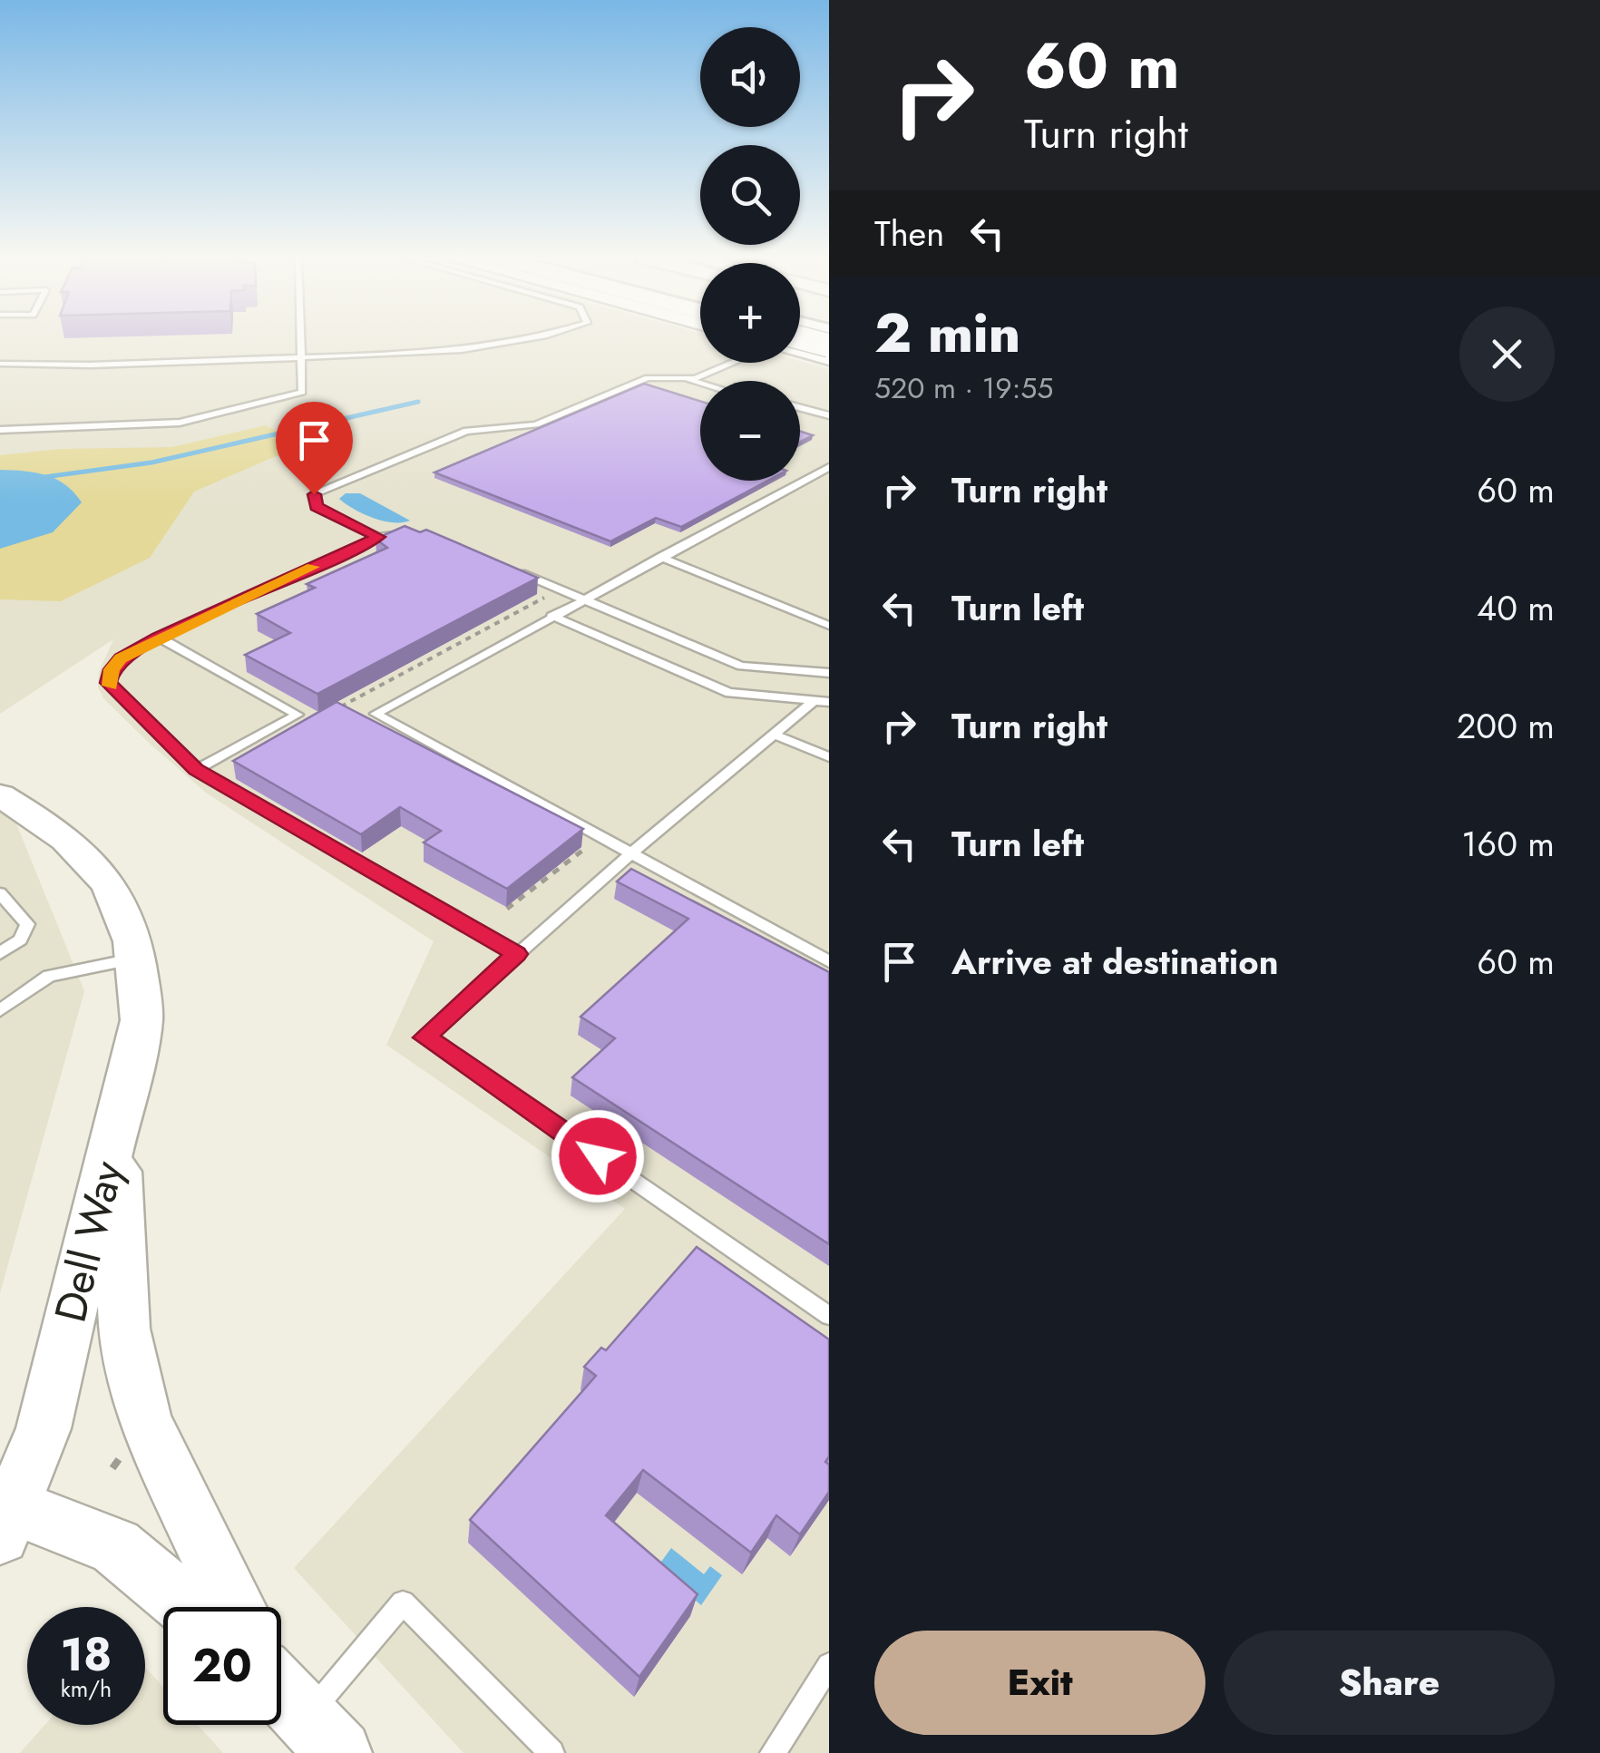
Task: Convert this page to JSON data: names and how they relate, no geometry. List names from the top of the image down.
{
  "streets": {
    "street": ["Dell Way"]
  },
  "page": {
    "turn": ["60 m", "Turn right"],
    "map_buttons": ["+", "−"],
    "then": "Then",
    "heading": ["2 min", "520 m · 19:55"],
    "list": [
      {
        "name": "Turn right",
        "value": "60 m"
      },
      {
        "name": "Turn left",
        "value": "40 m"
      },
      {
        "name": "Turn right",
        "value": "200 m"
      },
      {
        "name": "Turn left",
        "value": "160 m"
      },
      {
        "name": "Arrive at destination",
        "value": "60 m"
      }
    ],
    "speed": "18 km/h",
    "limit": "20",
    "buttons": ["Exit", "Share"]
  }
}
